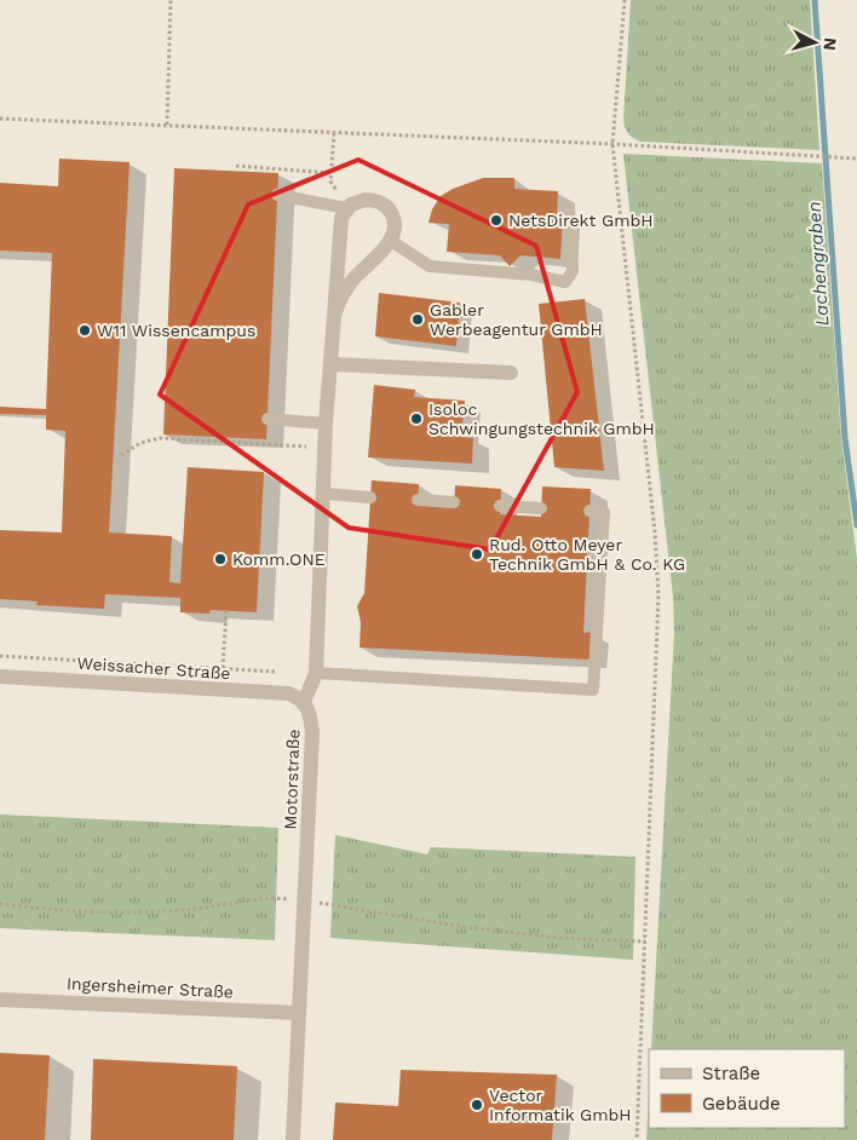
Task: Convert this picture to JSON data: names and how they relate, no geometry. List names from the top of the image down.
{
  "streets": {
    "street": ["Weissacher Straße", "Motorstraße", "Ingersheimer Straße"]
  },
  "crossings": [
    ["Weissacher Straße", "Motorstraße"],
    ["Motorstraße", "Ingersheimer Straße"]
  ],
  "water": ["Lachengraben"],
  "places": [
    "NetsDirekt GmbH",
    "Gabler Werbeagentur GmbH",
    "W11 Wissencampus",
    "Isoloc Schwingungstechnik GmbH",
    "Rud. Otto Meyer Technik GmbH & Co. KG",
    "Komm.ONE",
    "Vector Informatik GmbH"
  ],
  "legend": ["Straße", "Gebäude"],
  "north": "right"
}
